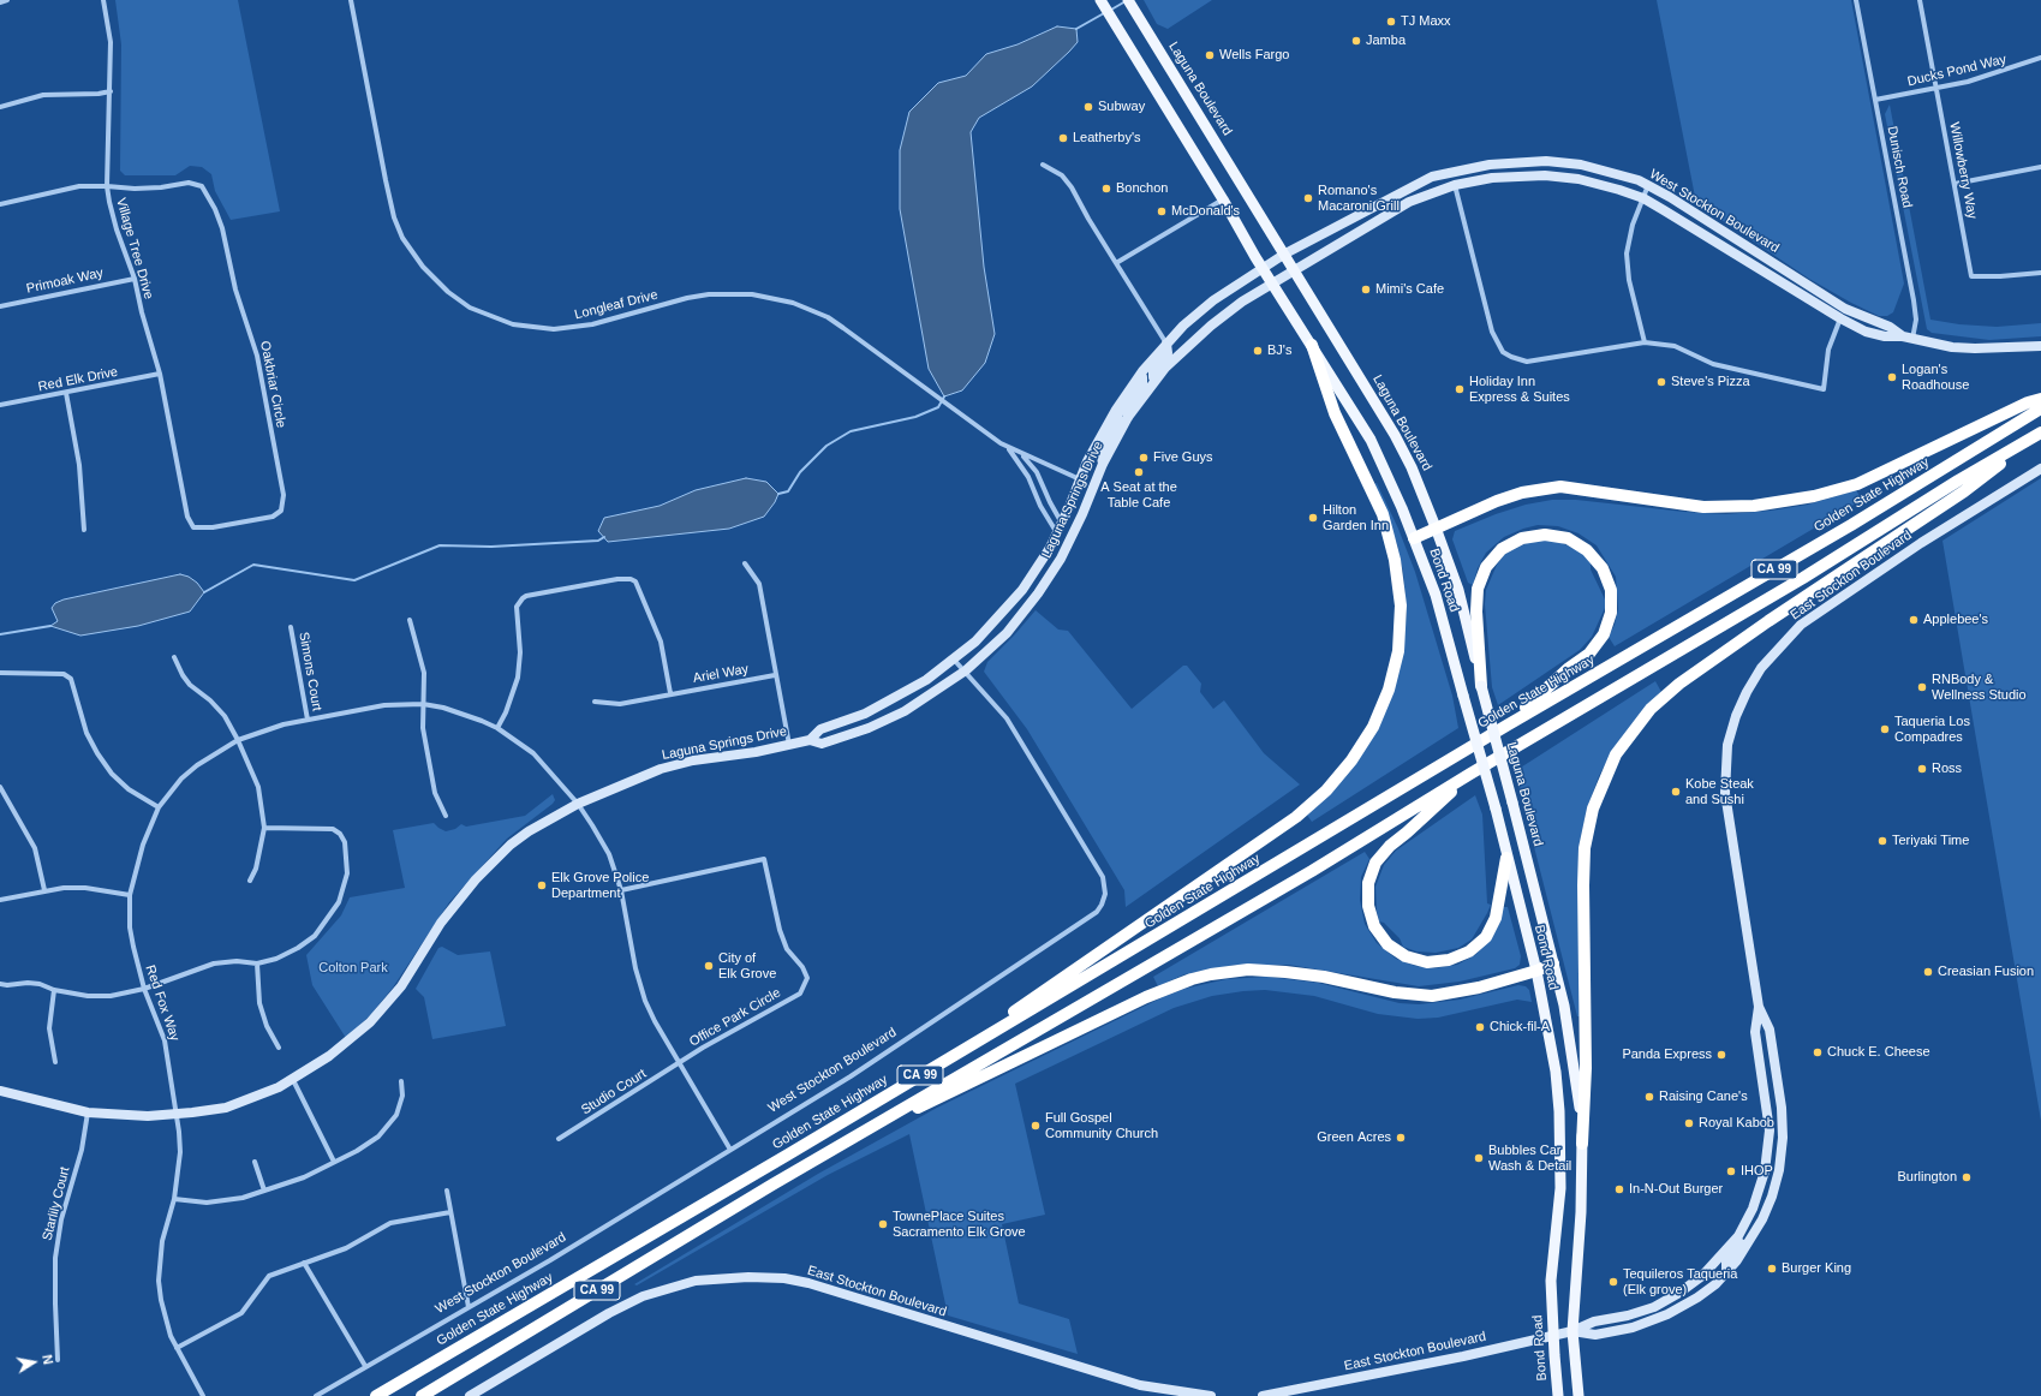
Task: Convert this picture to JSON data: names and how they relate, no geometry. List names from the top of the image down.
{
  "streets": {
    "highway": ["Golden State Highway", "CA 99"],
    "main road": ["Laguna Boulevard", "Bond Road"],
    "street": [
      "Ducks Pond Way",
      "Dunisch Road",
      "Willowberry Way",
      "West Stockton Boulevard",
      "Village Tree Drive",
      "Primoak Way",
      "Longleaf Drive",
      "Red Elk Drive",
      "Oakbriar Circle",
      "Laguna Springs Drive",
      "East Stockton Boulevard",
      "Simons Court",
      "Ariel Way",
      "Red Fox Way",
      "Office Park Circle",
      "Studio Court",
      "Starlily Court"
    ]
  },
  "crossings": [
    ["Ducks Pond Way", "Dunisch Road"],
    ["Ducks Pond Way", "Willowberry Way"],
    ["Laguna Boulevard", "West Stockton Boulevard"],
    ["Laguna Boulevard", "Laguna Springs Drive"],
    ["Laguna Boulevard", "Bond Road"],
    ["Dunisch Road", "West Stockton Boulevard"],
    ["West Stockton Boulevard", "Laguna Springs Drive"],
    ["West Stockton Boulevard", "Red Fox Way"],
    ["Village Tree Drive", "Primoak Way"],
    ["Village Tree Drive", "Red Elk Drive"],
    ["Village Tree Drive", "Oakbriar Circle"],
    ["Longleaf Drive", "Laguna Springs Drive"],
    ["Laguna Springs Drive", "Red Fox Way"],
    ["Laguna Springs Drive", "Starlily Court"],
    ["East Stockton Boulevard", "Bond Road"],
    ["Simons Court", "Red Fox Way"],
    ["Red Fox Way", "Office Park Circle"],
    ["Red Fox Way", "Studio Court"],
    ["Office Park Circle", "Studio Court"]
  ],
  "parks": ["Colton Park"],
  "places": [
    "TJ Maxx",
    "Jamba",
    "Wells Fargo",
    "Subway",
    "Leatherby's",
    "Bonchon",
    "Romano's Macaroni Grill",
    "McDonald's",
    "Mimi's Cafe",
    "BJ's",
    "Logan's Roadhouse",
    "Steve's Pizza",
    "Holiday Inn Express & Suites",
    "Five Guys",
    "A Seat at the Table Cafe",
    "Hilton Garden Inn",
    "Applebee's",
    "RNBody & Wellness Studio",
    "Taqueria Los Compadres",
    "Ross",
    "Kobe Steak and Sushi",
    "Teriyaki Time",
    "Elk Grove Police Department",
    "City of Elk Grove",
    "Creasian Fusion",
    "Chick-fil-A",
    "Chuck E. Cheese",
    "Panda Express",
    "Raising Cane's",
    "Royal Kabob",
    "Full Gospel Community Church",
    "Green Acres",
    "Bubbles Car Wash & Detail",
    "IHOP",
    "Burlington",
    "In-N-Out Burger",
    "TownePlace Suites Sacramento Elk Grove",
    "Burger King",
    "Tequileros Taqueria (Elk grove)"
  ],
  "north": "right"
}
